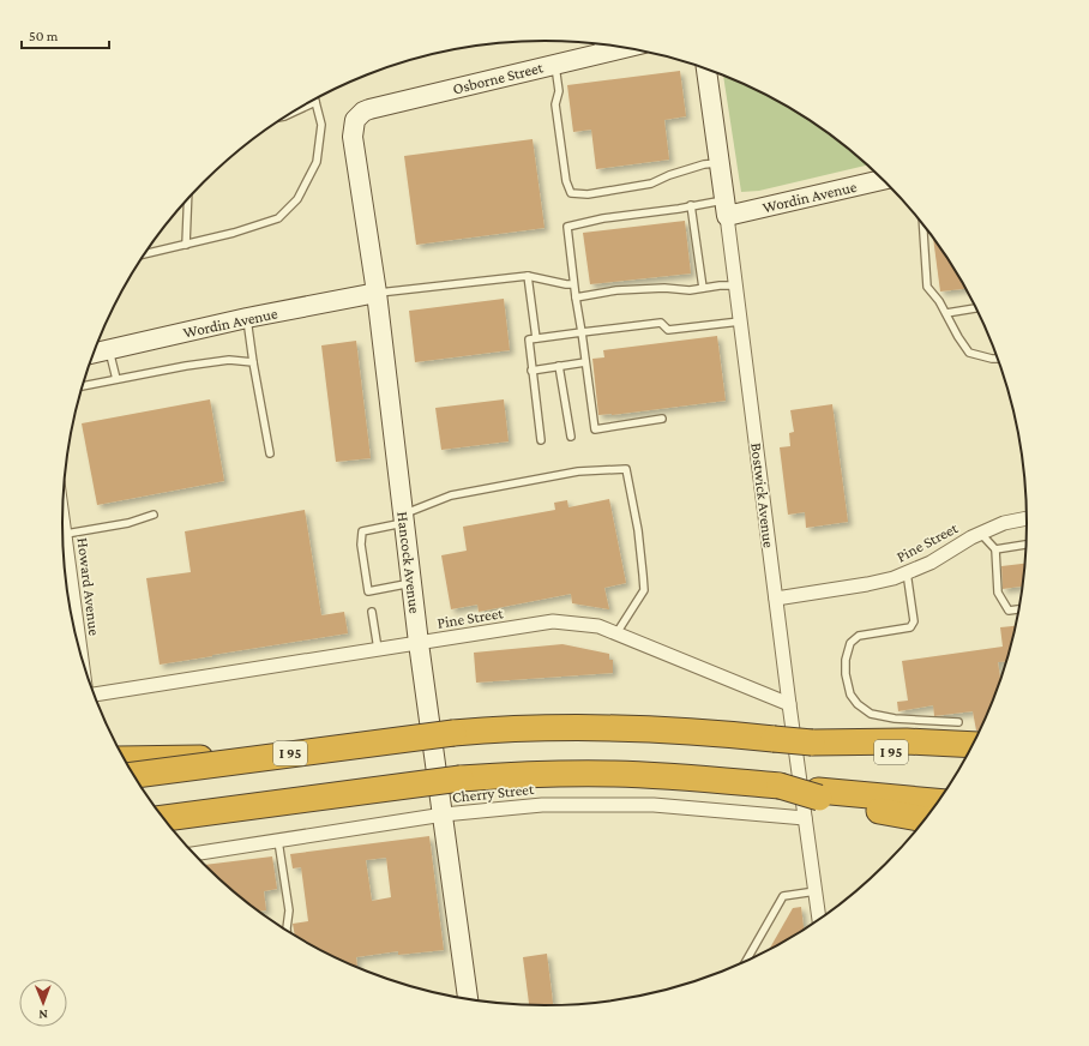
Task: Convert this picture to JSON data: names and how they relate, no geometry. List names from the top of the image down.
{
  "streets": {
    "highway": ["I 95"],
    "street": [
      "Osborne Street",
      "Wordin Avenue",
      "Bostwick Avenue",
      "Pine Street",
      "Hancock Avenue",
      "Howard Avenue",
      "Cherry Street"
    ]
  },
  "crossings": [
    ["Osborne Street", "Hancock Avenue"],
    ["Wordin Avenue", "Bostwick Avenue"],
    ["Wordin Avenue", "Hancock Avenue"],
    ["Bostwick Avenue", "Pine Street"],
    ["Bostwick Avenue", "Cherry Street"],
    ["Pine Street", "Hancock Avenue"],
    ["Hancock Avenue", "Cherry Street"]
  ],
  "scale_bar": "50 m",
  "north": "bottom"
}
